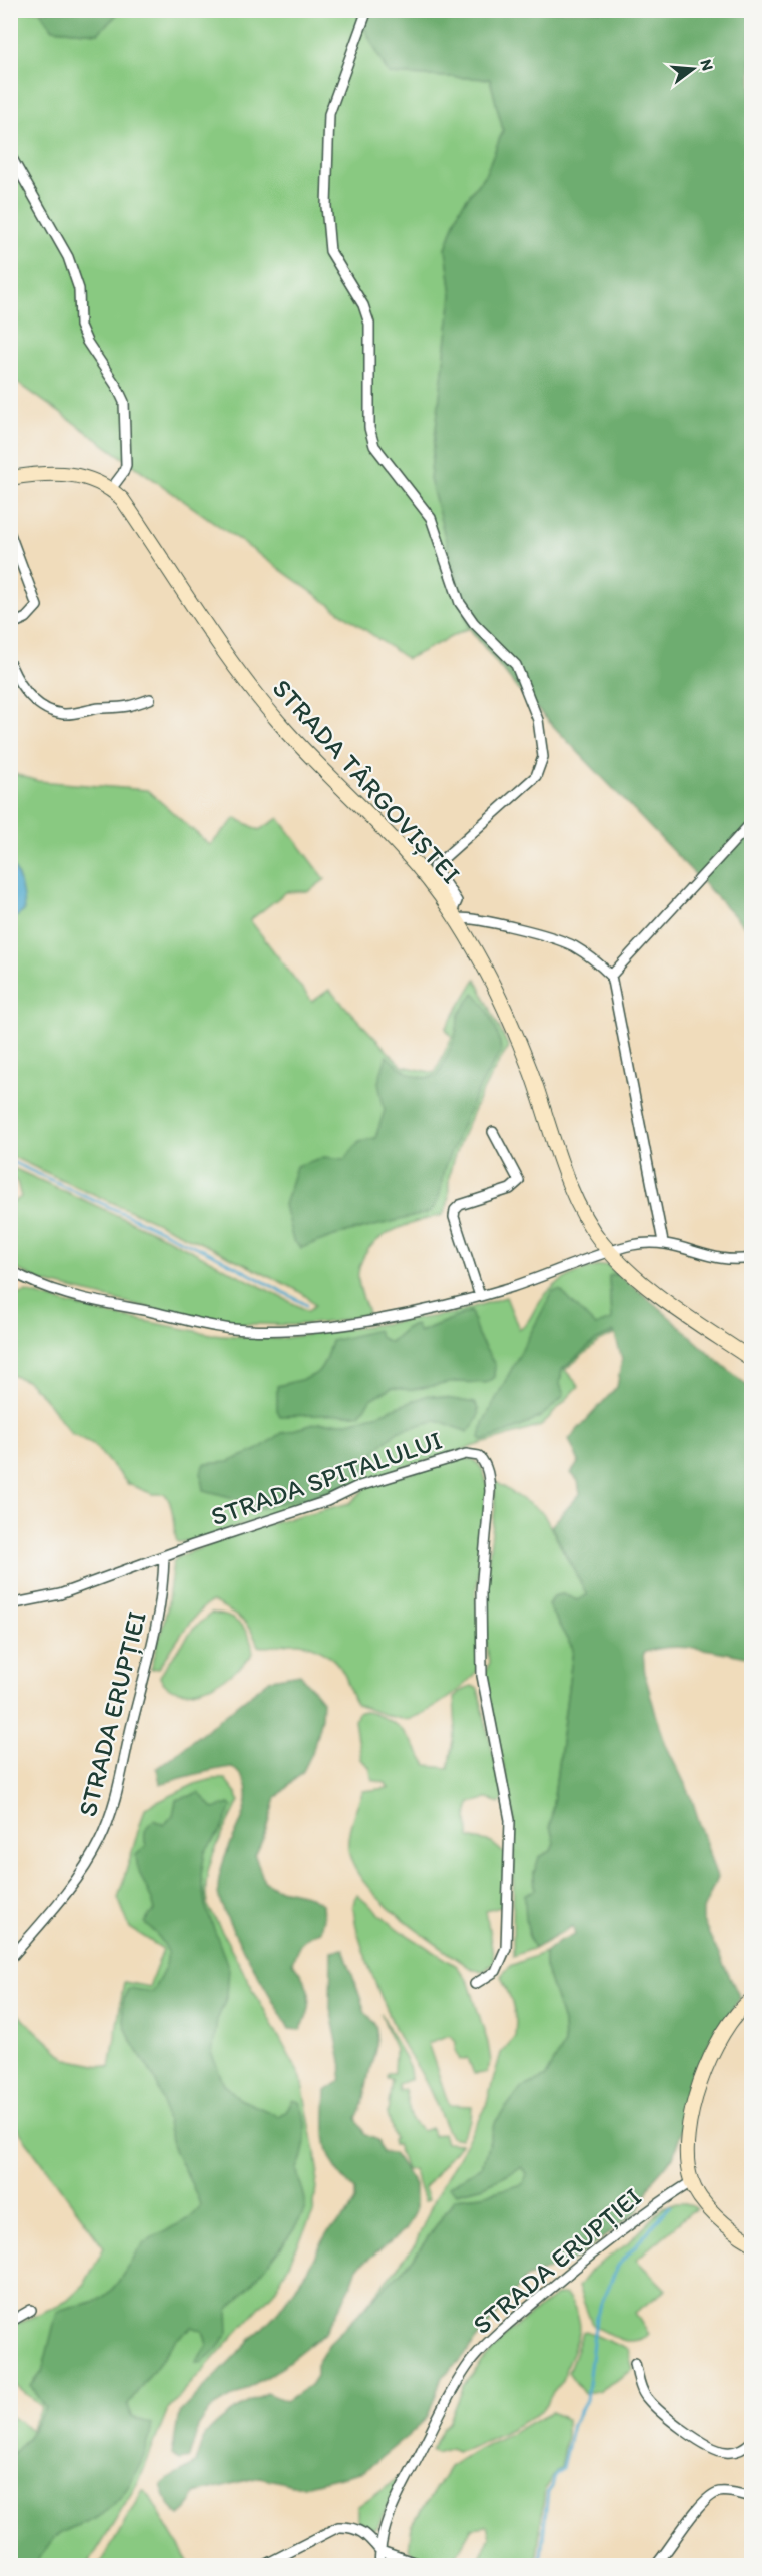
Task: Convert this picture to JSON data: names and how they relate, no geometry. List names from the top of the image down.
{
  "streets": {
    "main road": ["STRADA TÂRGOVIȘTEI"],
    "street": ["STRADA SPITALULUI", "STRADA ERUPȚIEI"]
  },
  "crossings": [
    ["STRADA SPITALULUI", "STRADA ERUPȚIEI"]
  ],
  "north": "right"
}
